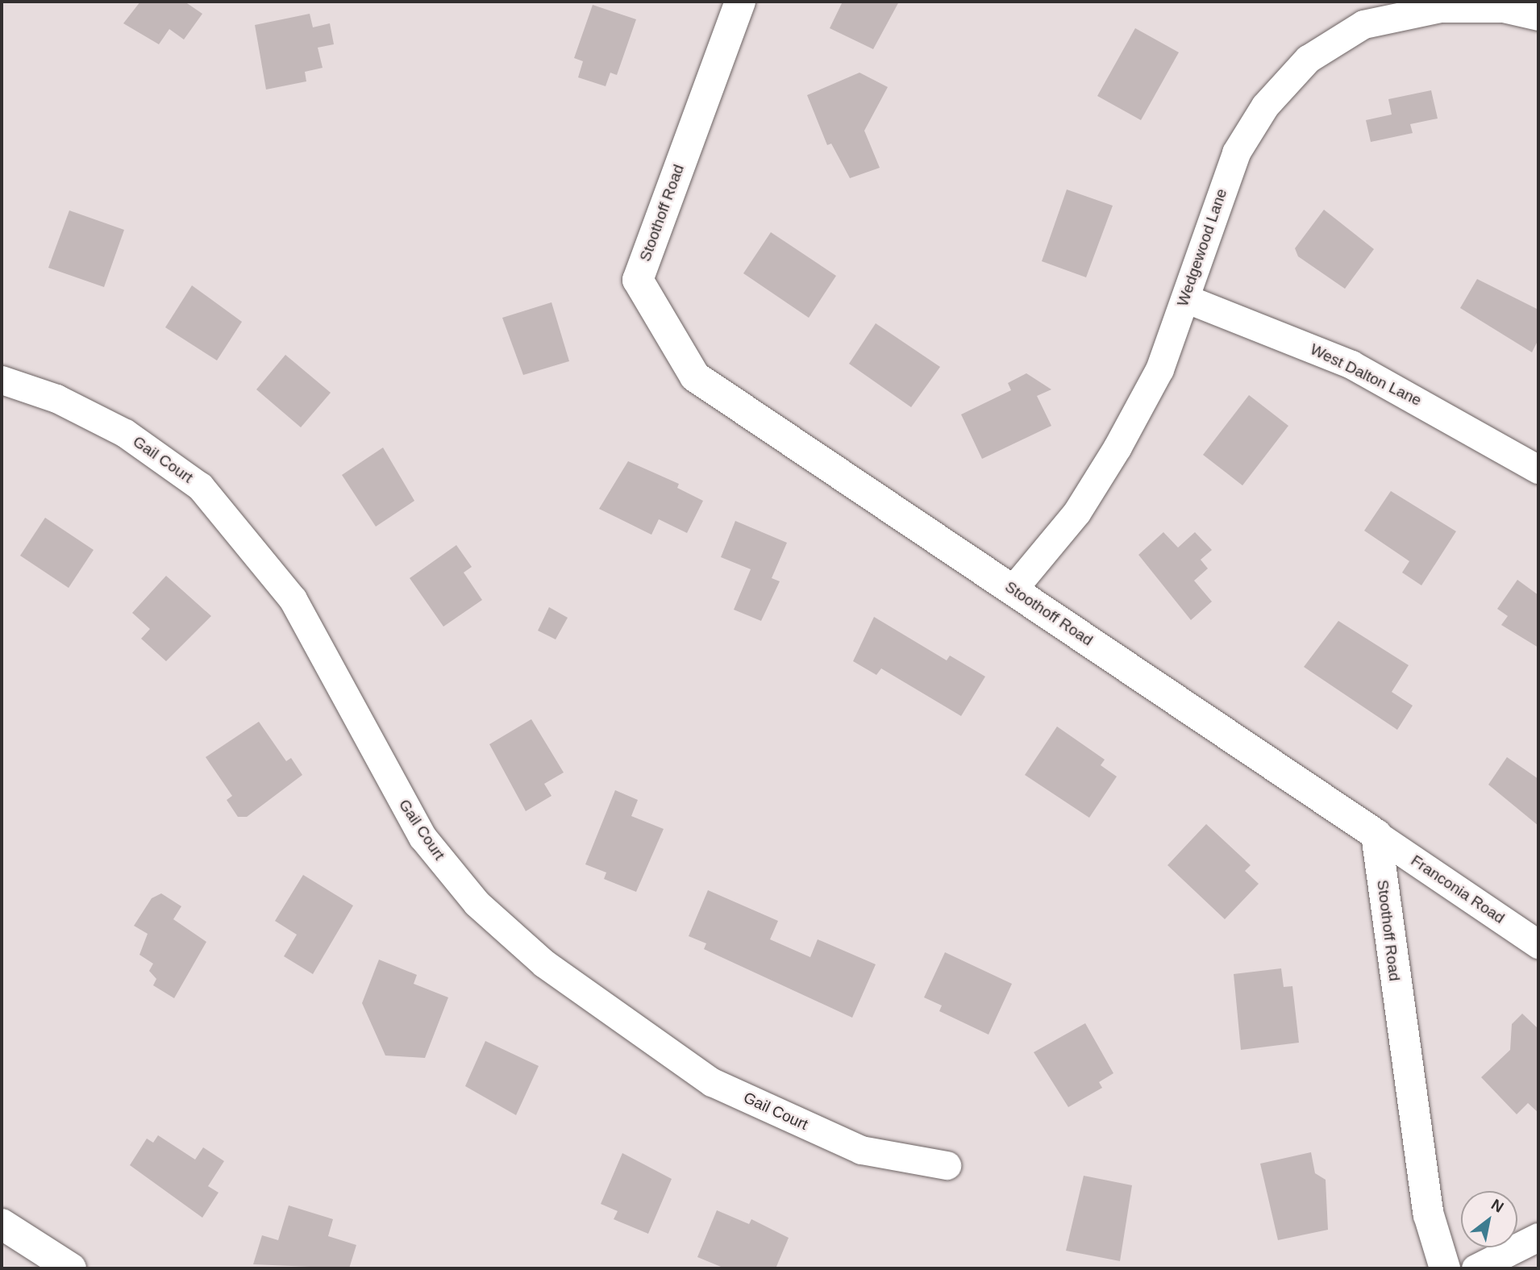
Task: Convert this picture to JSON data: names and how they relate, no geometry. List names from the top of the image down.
{
  "streets": {
    "street": [
      "Stoothoff Road",
      "Wedgewood Lane",
      "West Dalton Lane",
      "Gail Court",
      "Franconia Road"
    ]
  },
  "crossings": [
    ["Stoothoff Road", "Wedgewood Lane"],
    ["Stoothoff Road", "Franconia Road"],
    ["Wedgewood Lane", "West Dalton Lane"]
  ],
  "north": "top right"
}
